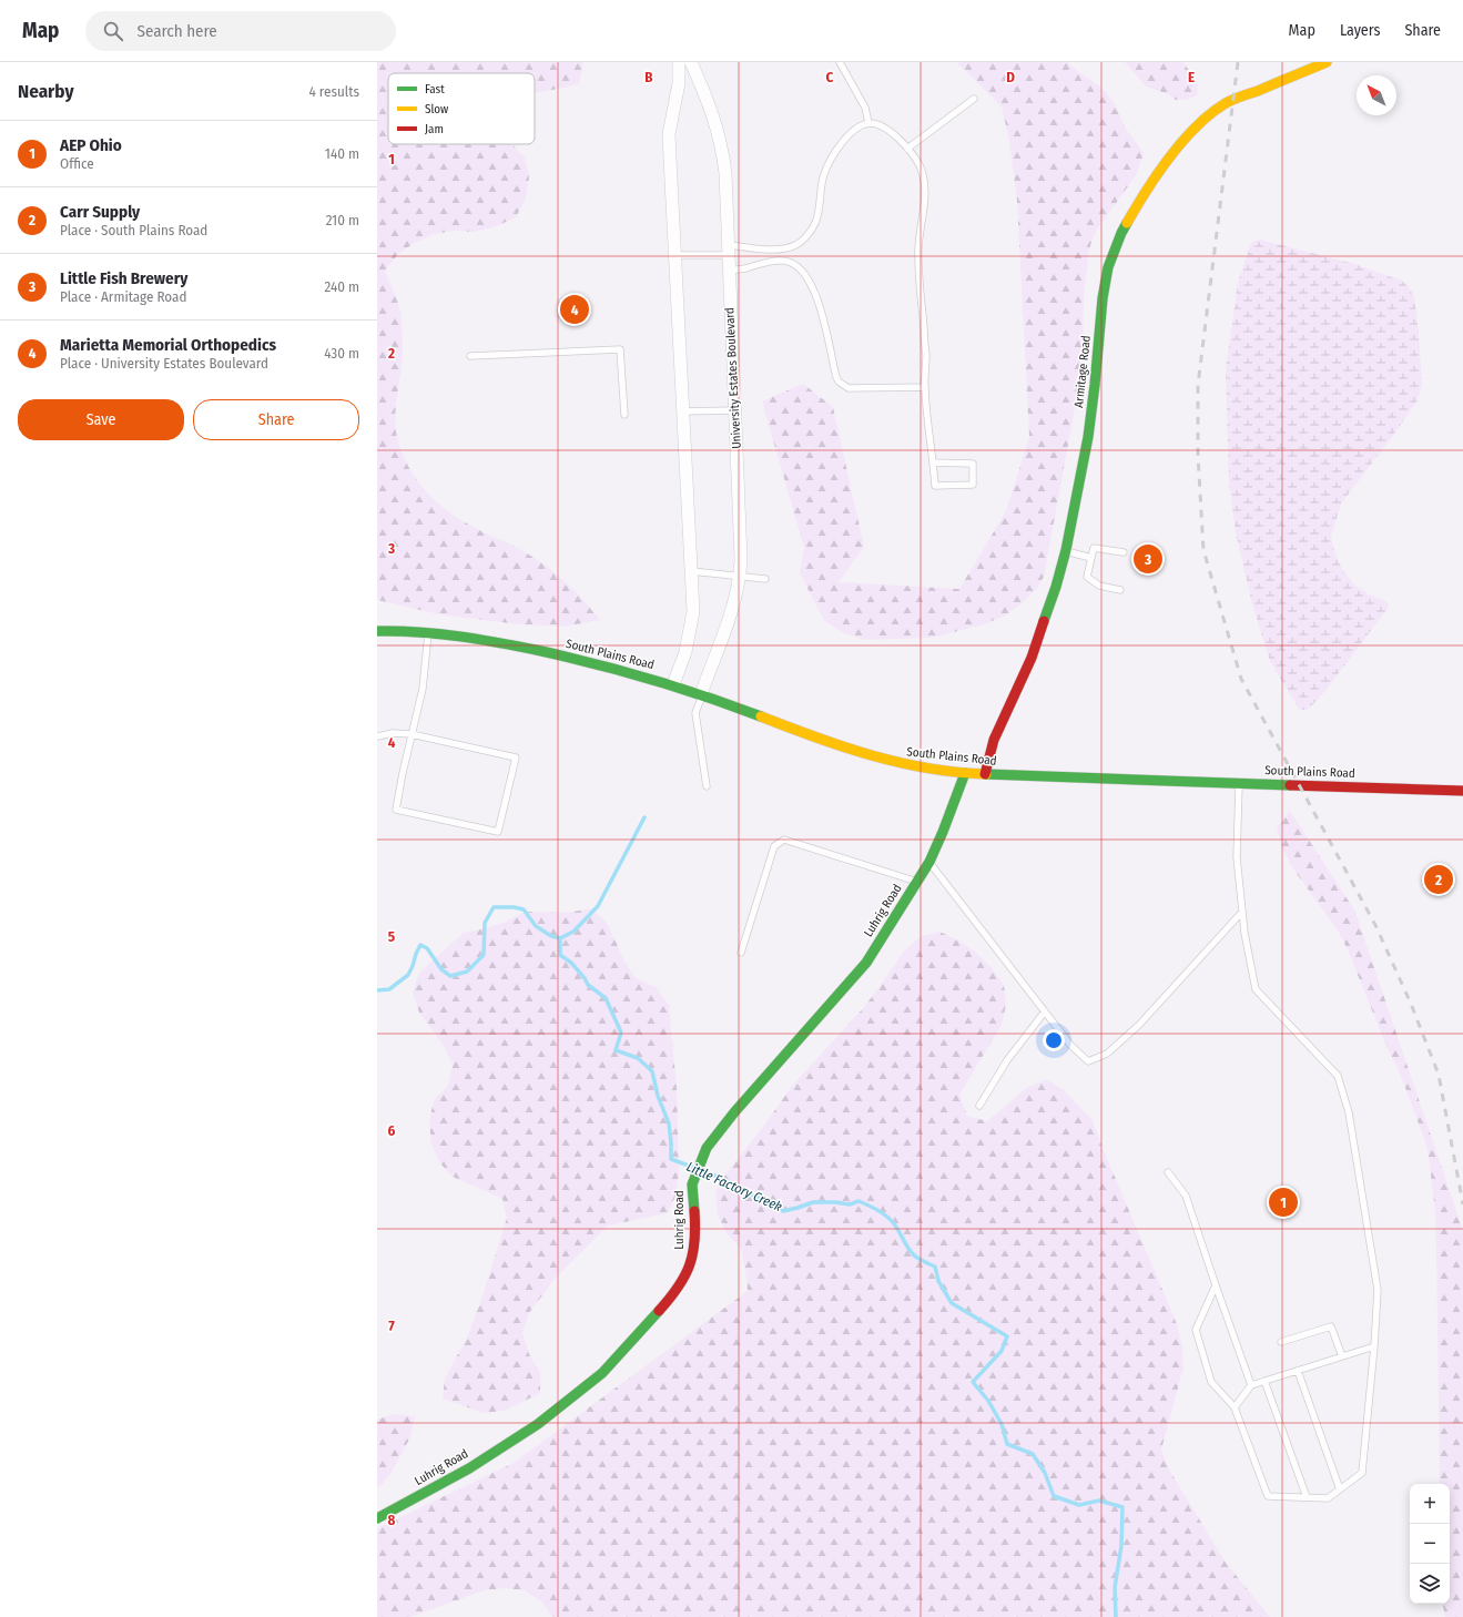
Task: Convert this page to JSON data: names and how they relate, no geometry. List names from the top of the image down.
{
  "streets": {
    "street": [
      "Armitage Road",
      "University Estates Boulevard",
      "South Plains Road",
      "Luhrig Road"
    ]
  },
  "crossings": [
    ["Armitage Road", "South Plains Road"],
    ["University Estates Boulevard", "South Plains Road"],
    ["South Plains Road", "Luhrig Road"]
  ],
  "water": ["Little Factory Creek"],
  "legend": ["Fast", "Slow", "Jam"],
  "north": "top left",
  "page": {
    "header": "Map",
    "search": "Search here",
    "nav": ["Map", "Layers", "Share"],
    "heading": ["Nearby", "4 results"],
    "list": [
      {
        "mark": "1",
        "name": "AEP Ohio",
        "note": "Office",
        "value": "140 m"
      },
      {
        "mark": "2",
        "name": "Carr Supply",
        "note": "Place · South Plains Road",
        "value": "210 m"
      },
      {
        "mark": "3",
        "name": "Little Fish Brewery",
        "note": "Place · Armitage Road",
        "value": "240 m"
      },
      {
        "mark": "4",
        "name": "Marietta Memorial Orthopedics",
        "note": "Place · University Estates Boulevard",
        "value": "430 m"
      }
    ],
    "pins": [
      "4",
      "3",
      "2",
      "1"
    ],
    "buttons": ["Save", "Share"],
    "map_buttons": ["+", "−"]
  },
  "grid": {
    "columns": [
      "B",
      "C",
      "D",
      "E"
    ],
    "rows": [
      "1",
      "2",
      "3",
      "4",
      "5",
      "6",
      "7",
      "8"
    ]
  }
}
